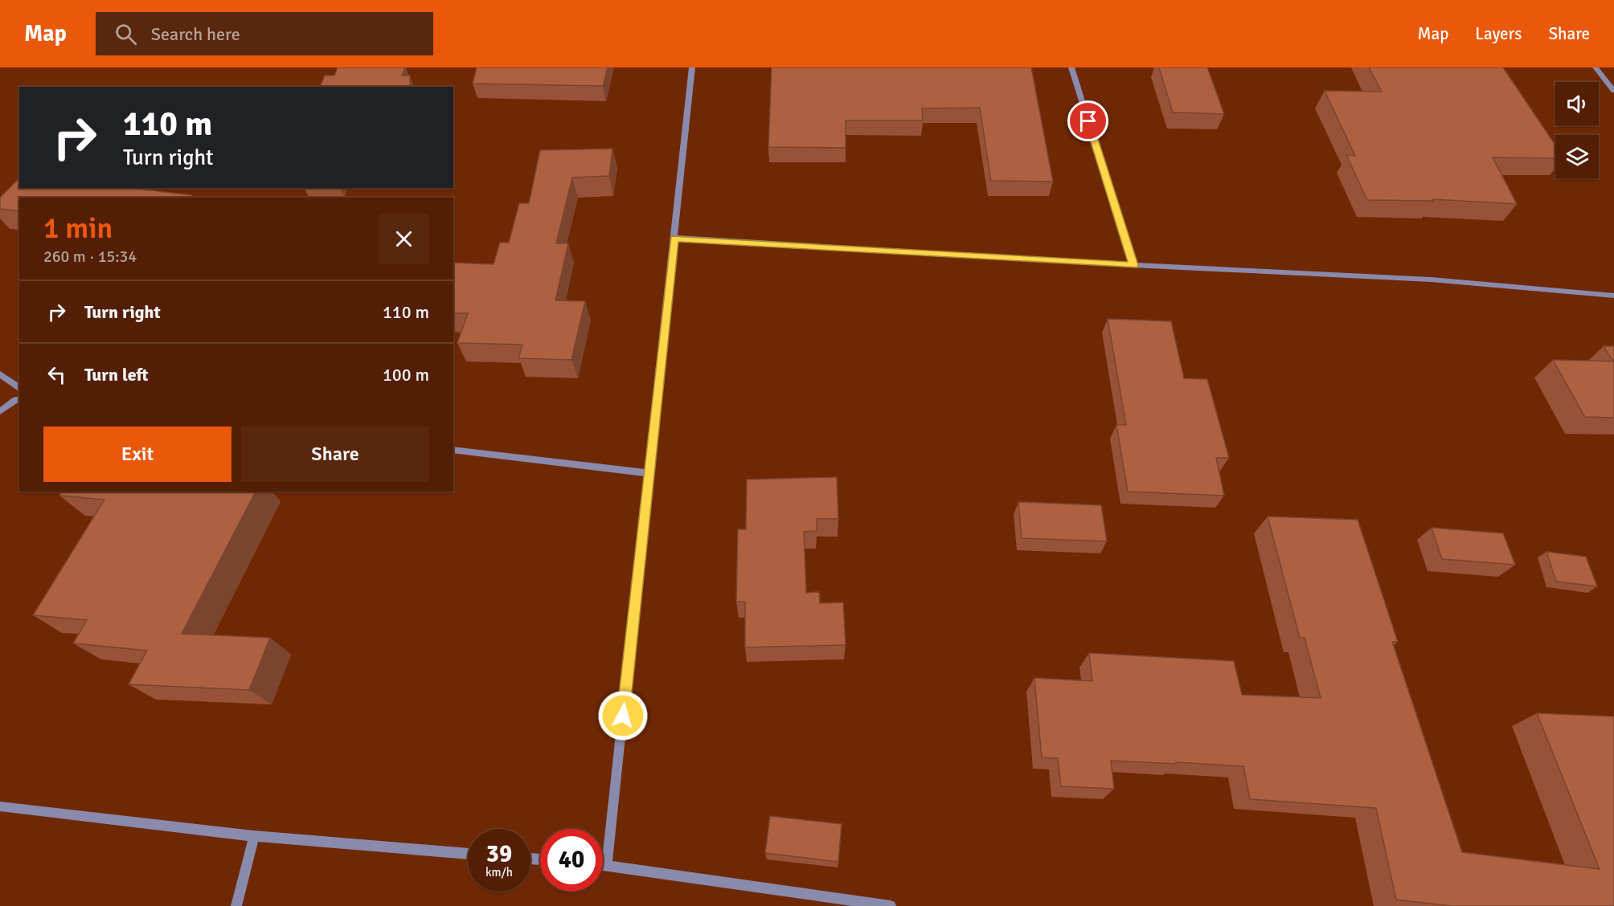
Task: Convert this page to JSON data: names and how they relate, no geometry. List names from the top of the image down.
{
  "page": {
    "header": "Map",
    "search": "Search here",
    "nav": ["Map", "Layers", "Share"],
    "turn": ["110 m", "Turn right"],
    "heading": ["1 min", "260 m · 15:34"],
    "list": [
      {
        "name": "Turn right",
        "value": "110 m"
      },
      {
        "name": "Turn left",
        "value": "100 m"
      }
    ],
    "buttons": ["Exit", "Share"],
    "speed": "39 km/h",
    "limit": "40"
  }
}
